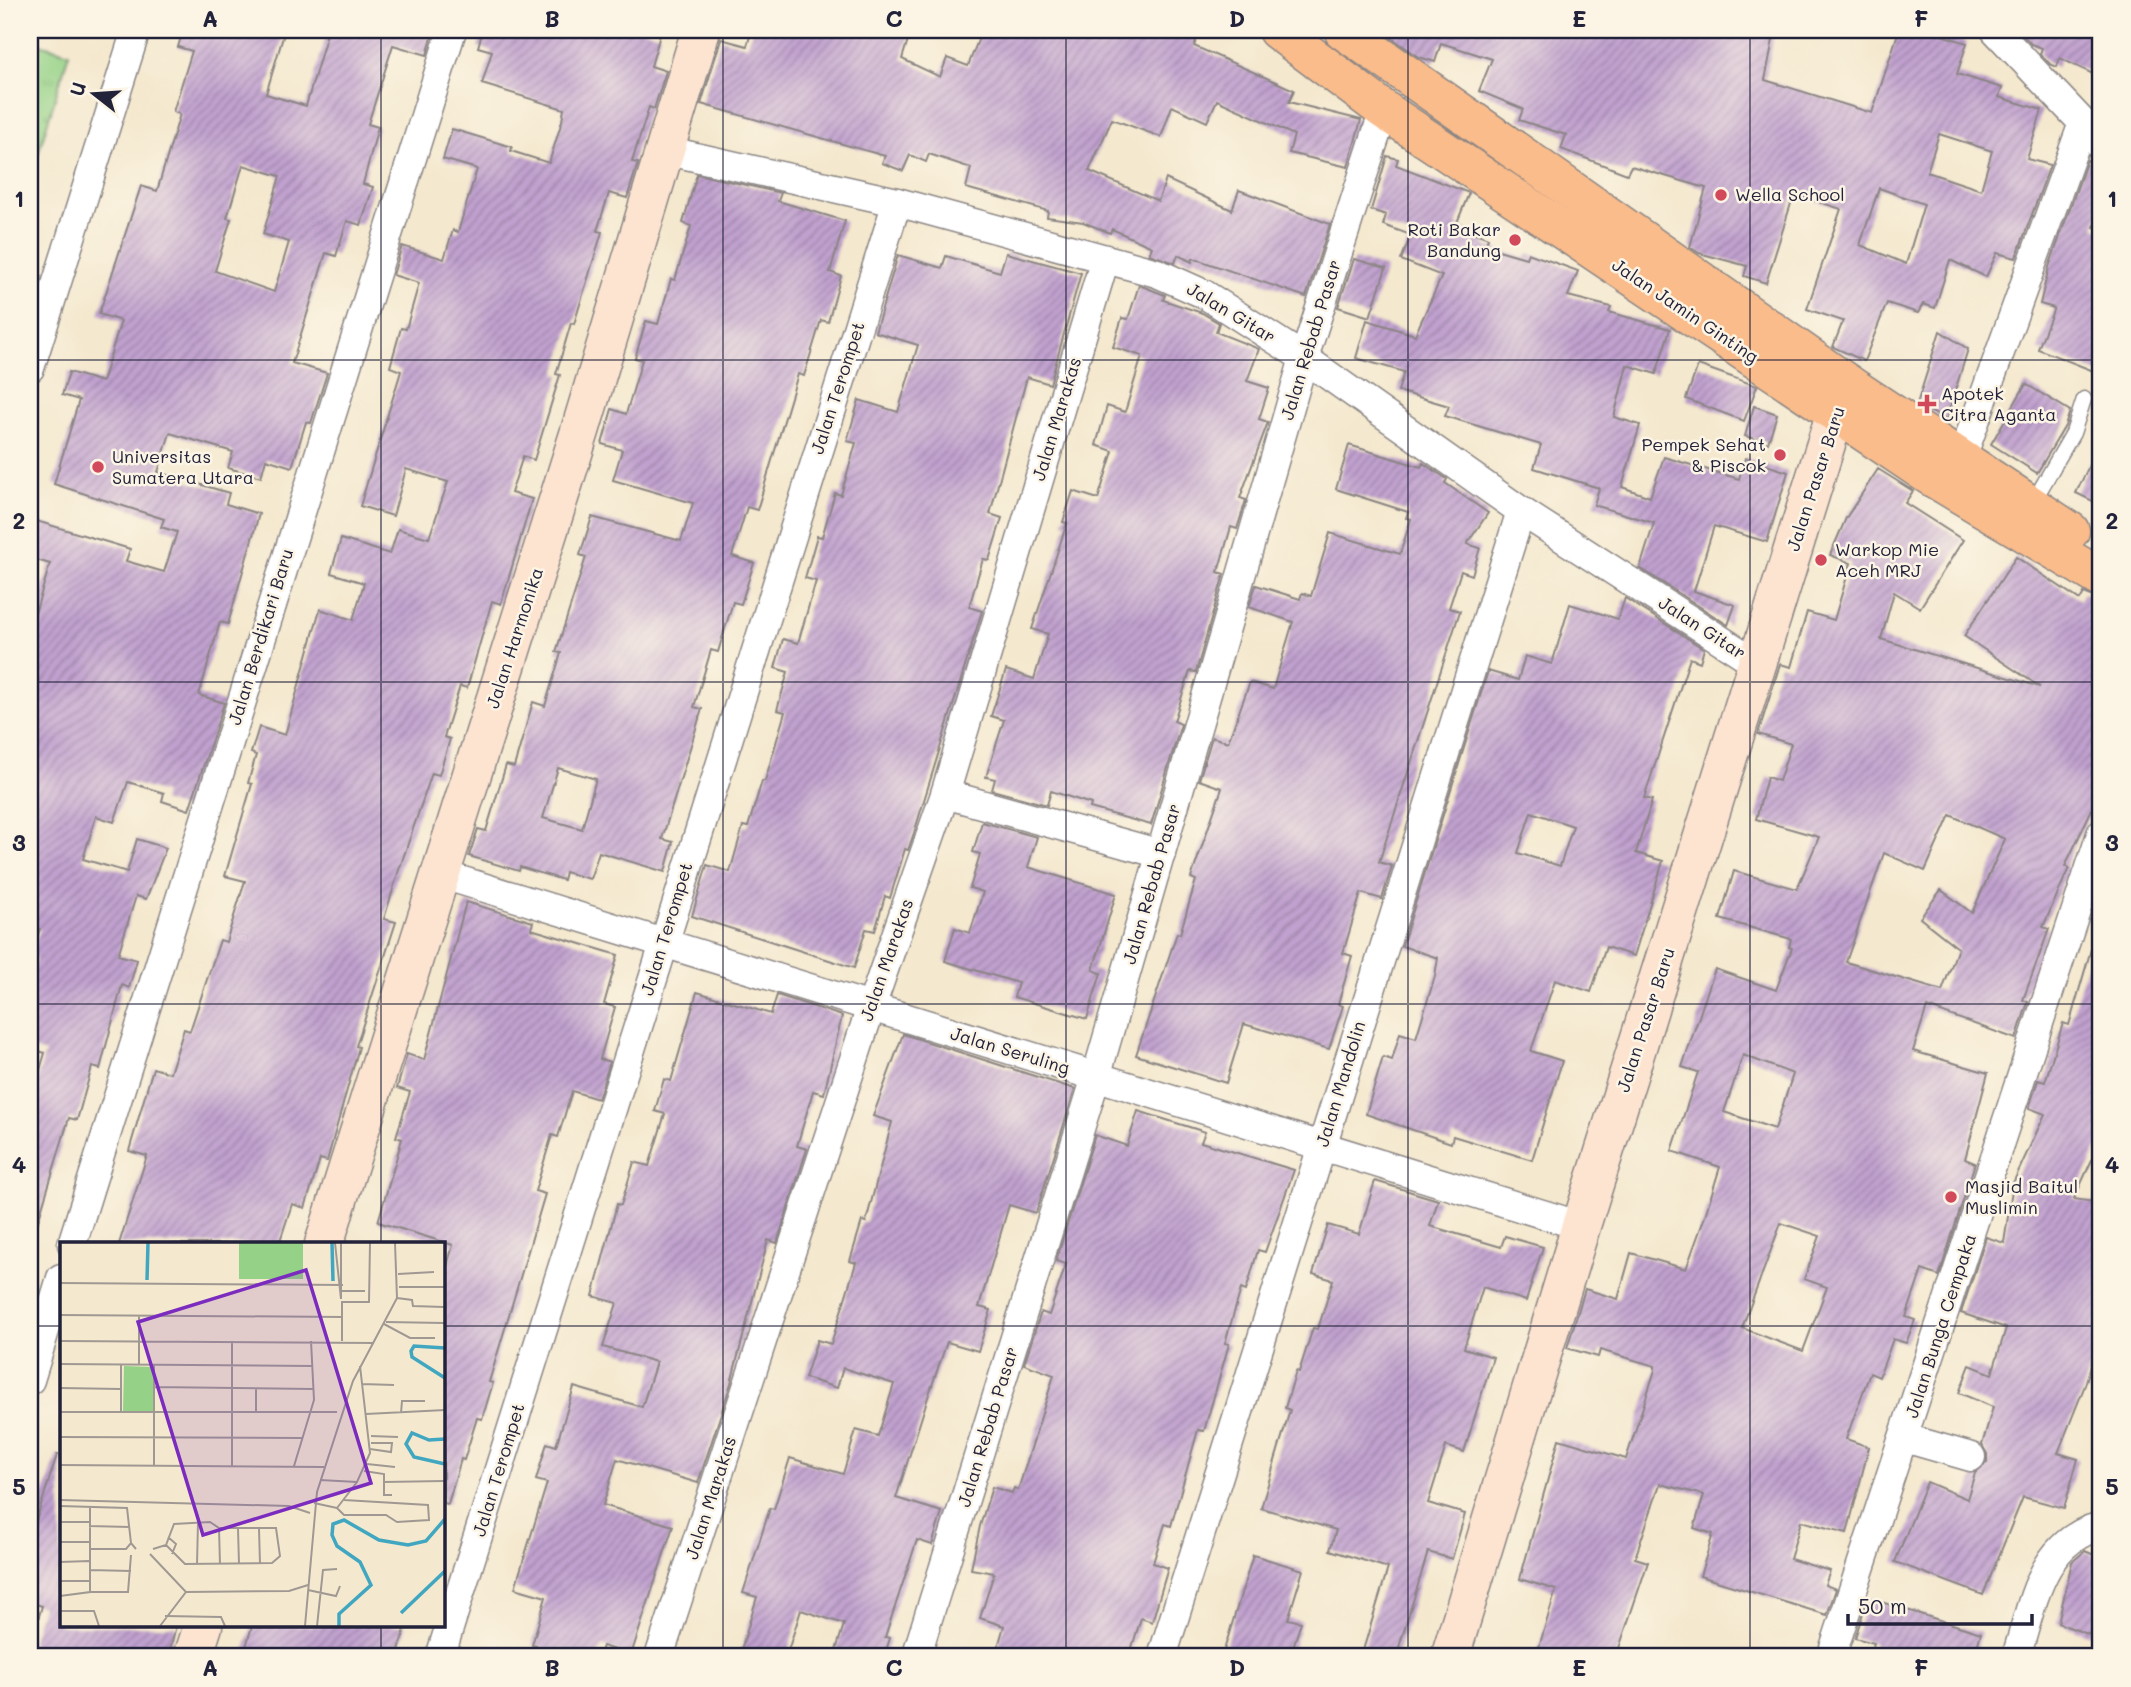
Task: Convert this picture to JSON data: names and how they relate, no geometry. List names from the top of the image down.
{
  "streets": {
    "main road": ["Jalan Jamin Ginting"],
    "street": [
      "Jalan Gitar",
      "Jalan Rebab Pasar",
      "Jalan Terompet",
      "Jalan Marakas",
      "Jalan Pasar Baru",
      "Jalan Berdikari Baru",
      "Jalan Harmonika",
      "Jalan Seruling",
      "Jalan Mandolin",
      "Jalan Bunga Cempaka"
    ]
  },
  "crossings": [
    ["Jalan Jamin Ginting", "Jalan Rebab Pasar"],
    ["Jalan Jamin Ginting", "Jalan Pasar Baru"],
    ["Jalan Gitar", "Jalan Rebab Pasar"],
    ["Jalan Gitar", "Jalan Terompet"],
    ["Jalan Gitar", "Jalan Marakas"],
    ["Jalan Gitar", "Jalan Pasar Baru"],
    ["Jalan Gitar", "Jalan Harmonika"],
    ["Jalan Gitar", "Jalan Mandolin"],
    ["Jalan Rebab Pasar", "Jalan Seruling"],
    ["Jalan Terompet", "Jalan Seruling"],
    ["Jalan Marakas", "Jalan Seruling"],
    ["Jalan Pasar Baru", "Jalan Seruling"],
    ["Jalan Harmonika", "Jalan Seruling"],
    ["Jalan Seruling", "Jalan Mandolin"]
  ],
  "places": {
    "other": [
      "Wella School",
      "Roti Bakar Bandung",
      "Pempek Sehat & Piscok",
      "Universitas Sumatera Utara",
      "Warkop Mie Aceh MRJ",
      "Masjid Baitul Muslimin"
    ],
    "health": ["Apotek Citra Aganta"]
  },
  "scale_bar": "50 m",
  "north": "left",
  "grid": {
    "columns": [
      "A",
      "B",
      "C",
      "D",
      "E",
      "F"
    ],
    "rows": [
      "1",
      "2",
      "3",
      "4",
      "5"
    ]
  }
}
